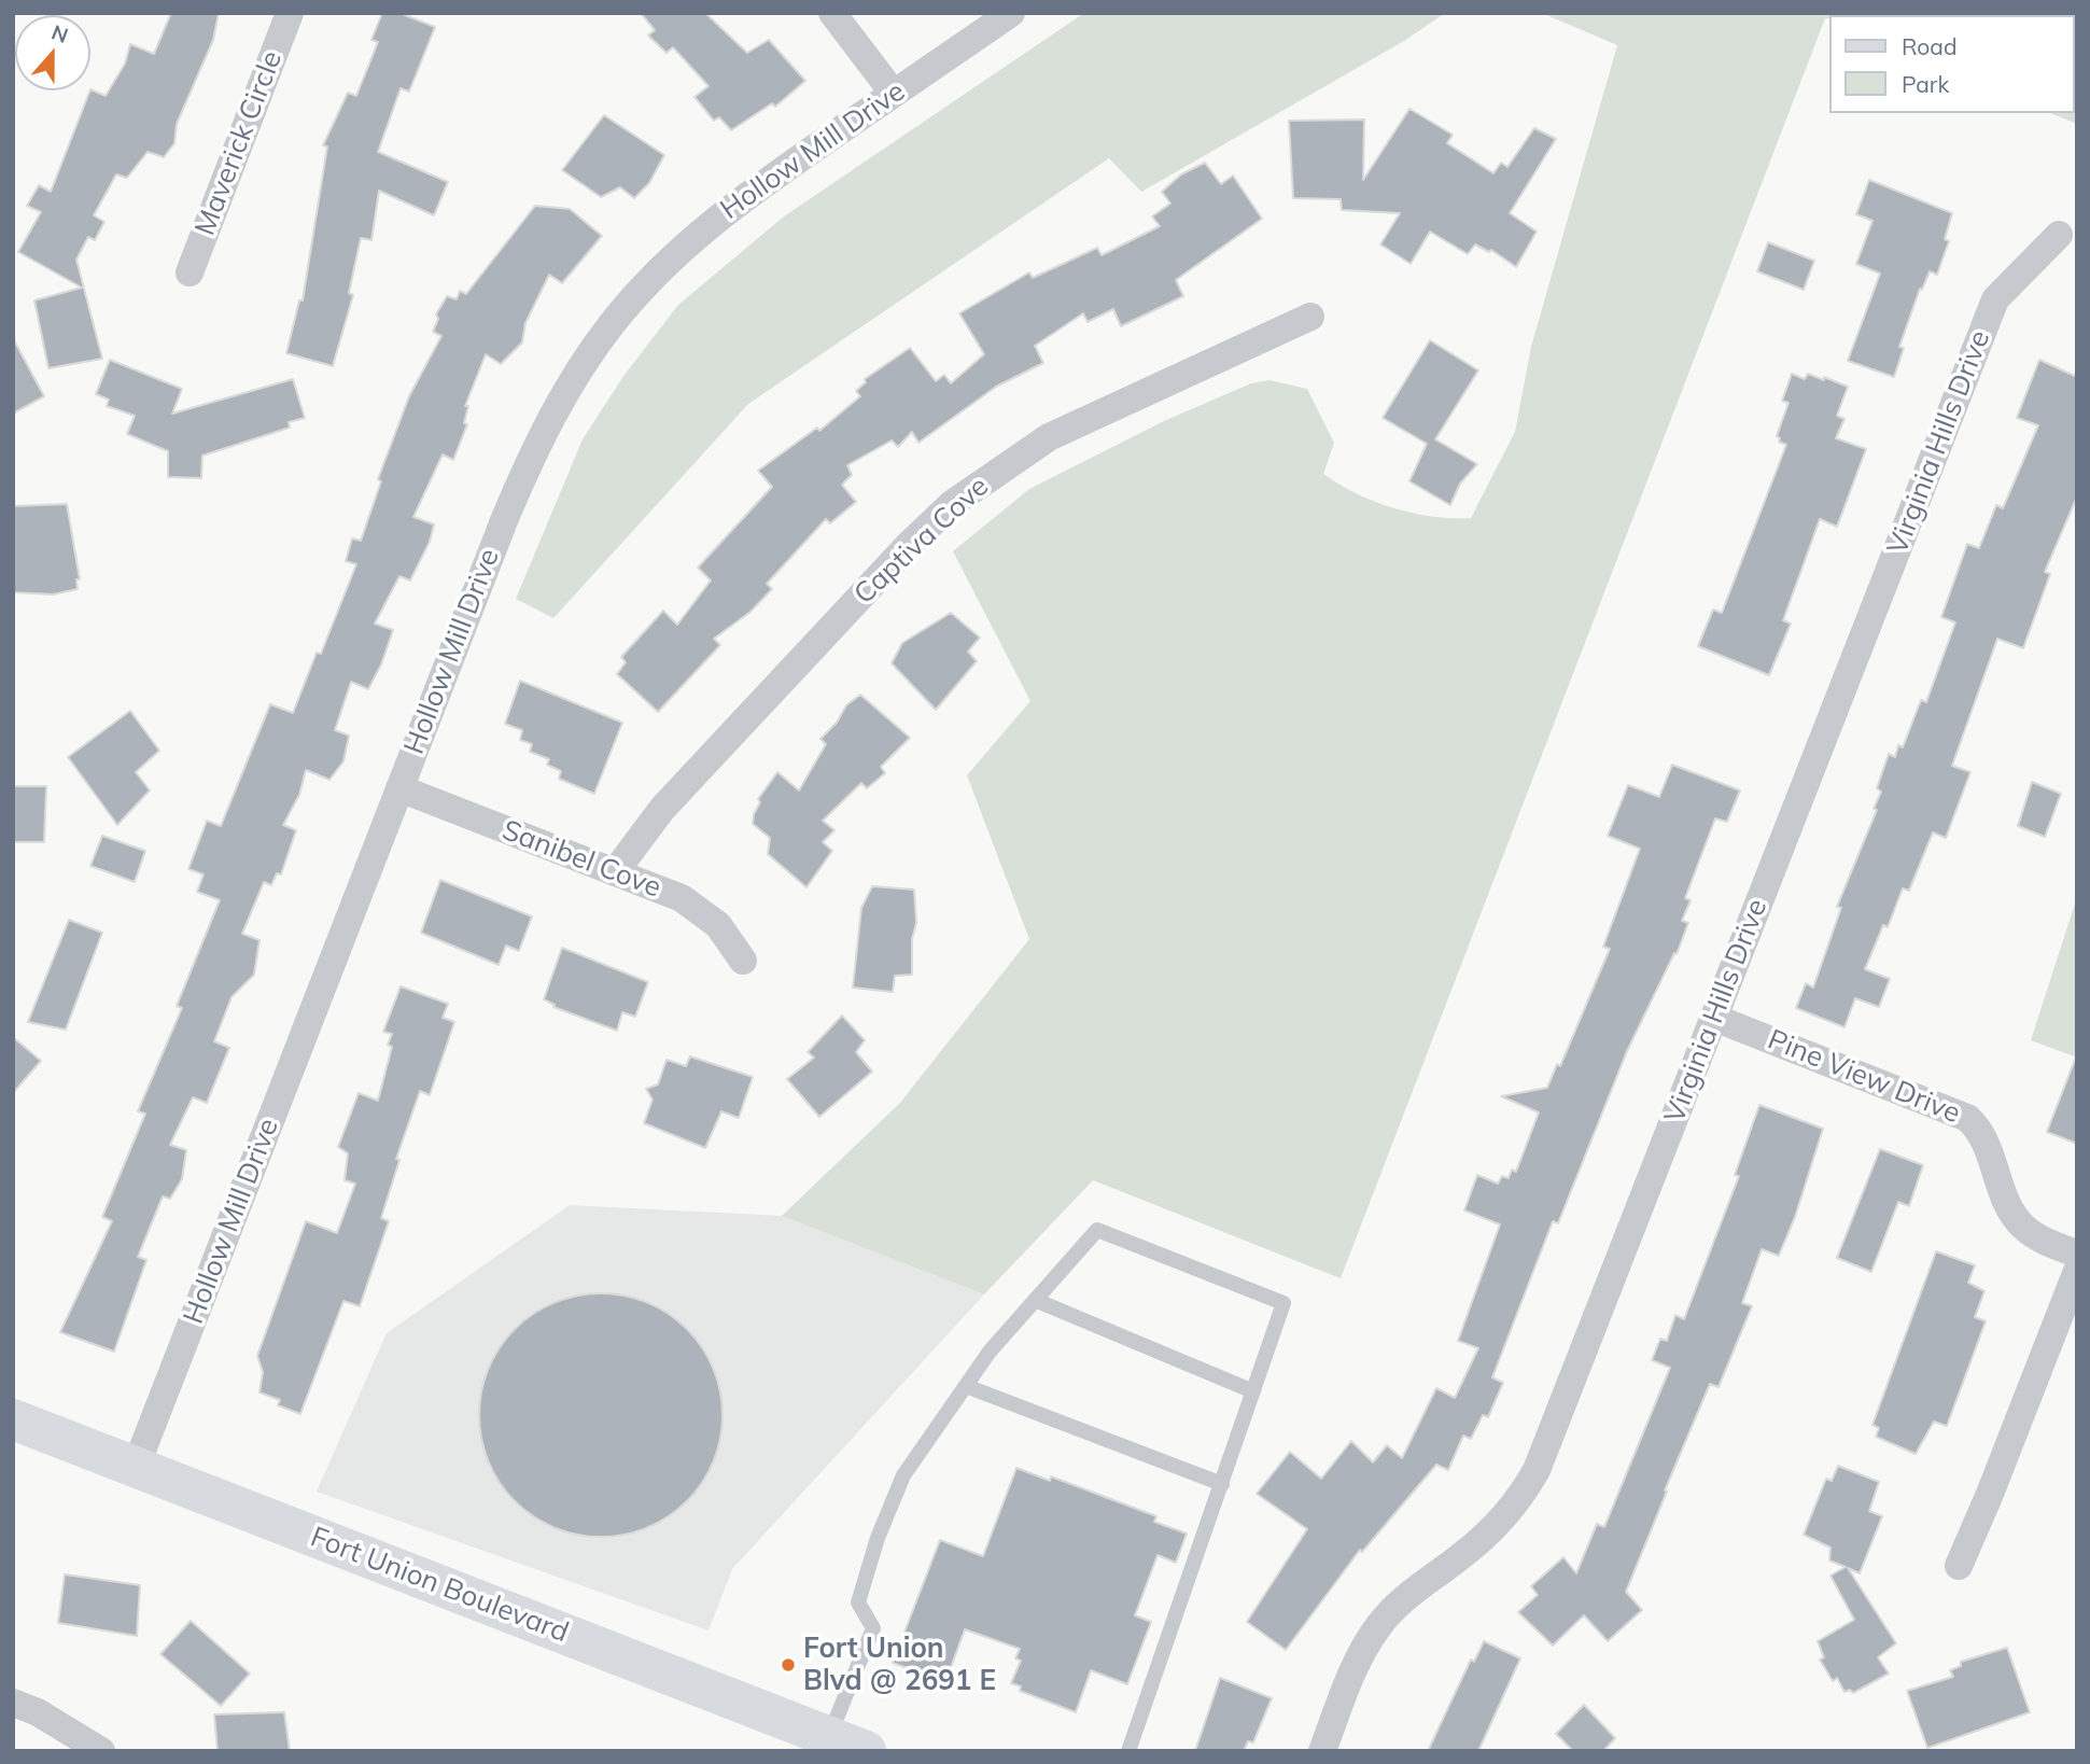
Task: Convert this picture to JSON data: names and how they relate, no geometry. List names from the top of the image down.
{
  "streets": {
    "main road": ["Fort Union Boulevard"],
    "street": [
      "Maverick Circle",
      "Hollow Mill Drive",
      "Virginia Hills Drive",
      "Captiva Cove",
      "Sanibel Cove",
      "Pine View Drive"
    ]
  },
  "crossings": [
    ["Hollow Mill Drive", "Sanibel Cove"],
    ["Hollow Mill Drive", "Fort Union Boulevard"],
    ["Virginia Hills Drive", "Pine View Drive"],
    ["Captiva Cove", "Sanibel Cove"]
  ],
  "places": ["Fort Union Blvd @ 2691 E"],
  "legend": ["Road", "Park"],
  "north": "top"
}
